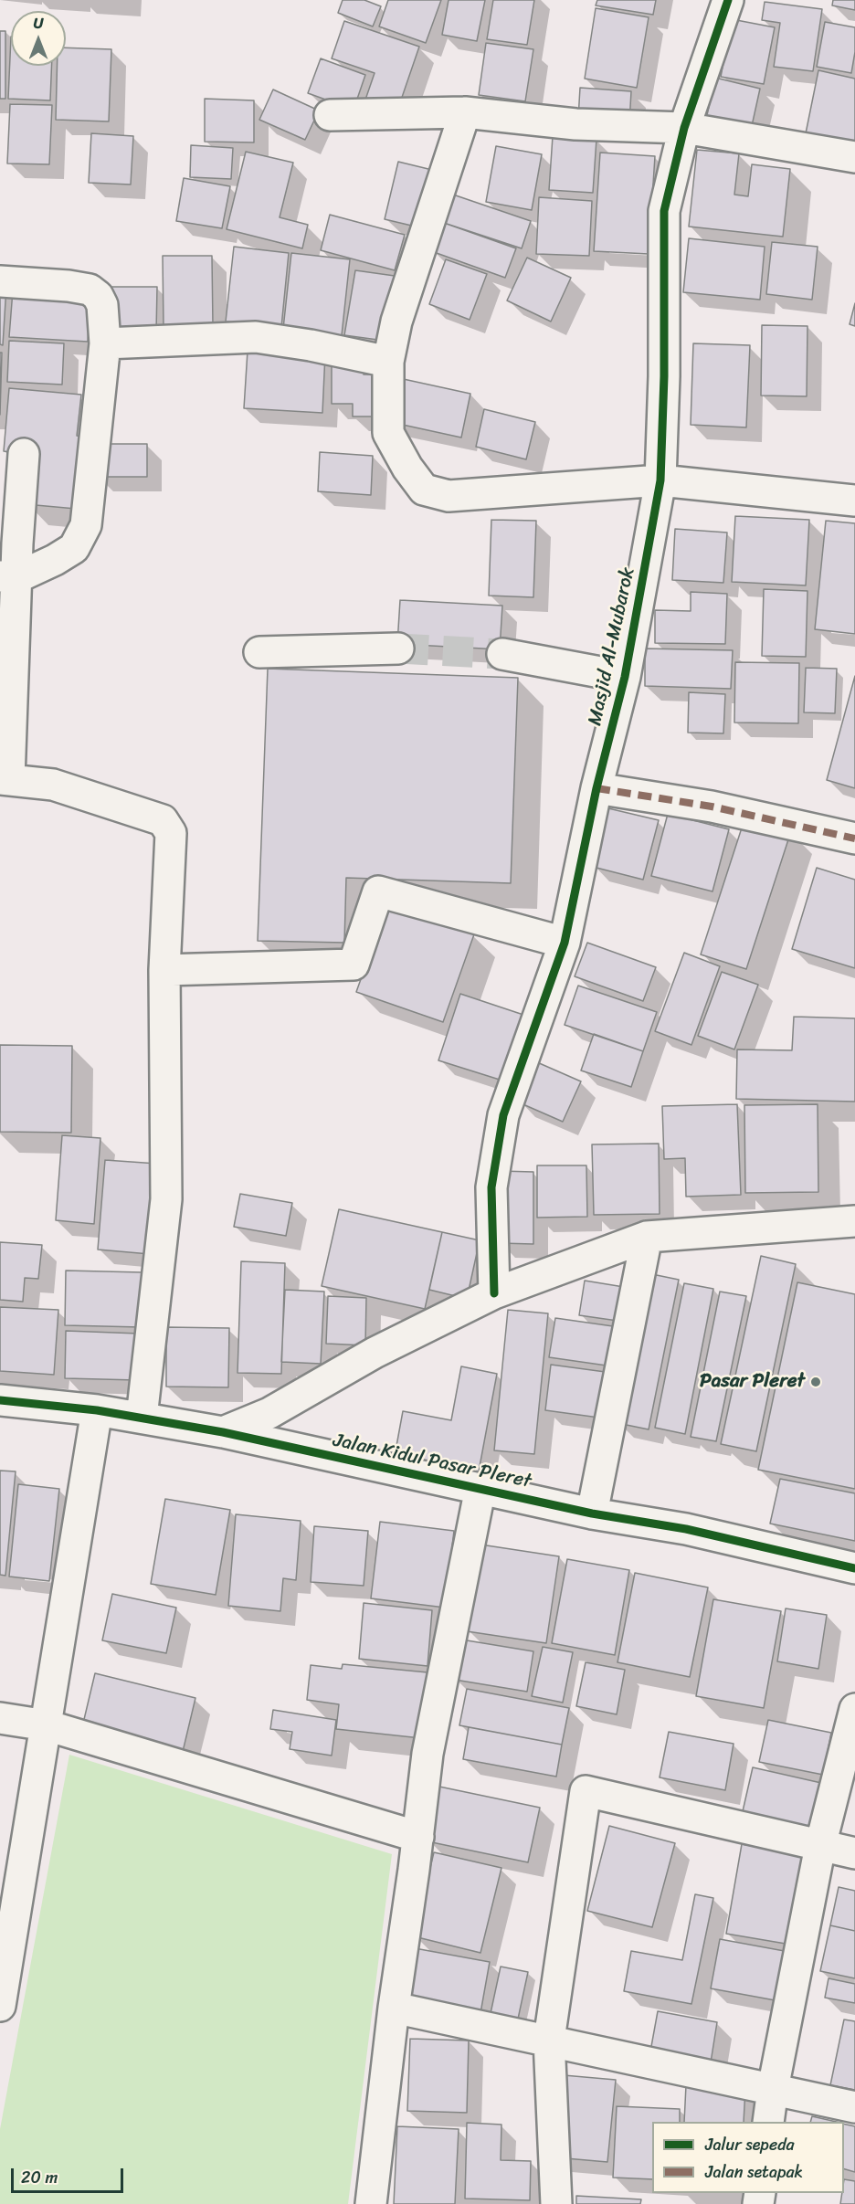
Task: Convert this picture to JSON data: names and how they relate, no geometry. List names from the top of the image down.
{
  "streets": {
    "street": ["Masjid Al-Mubarok", "Jalan Kidul Pasar Pleret"]
  },
  "places": ["Pasar Pleret"],
  "legend": ["Jalur sepeda", "Jalan setapak"],
  "scale_bar": "20 m",
  "north": "top"
}
